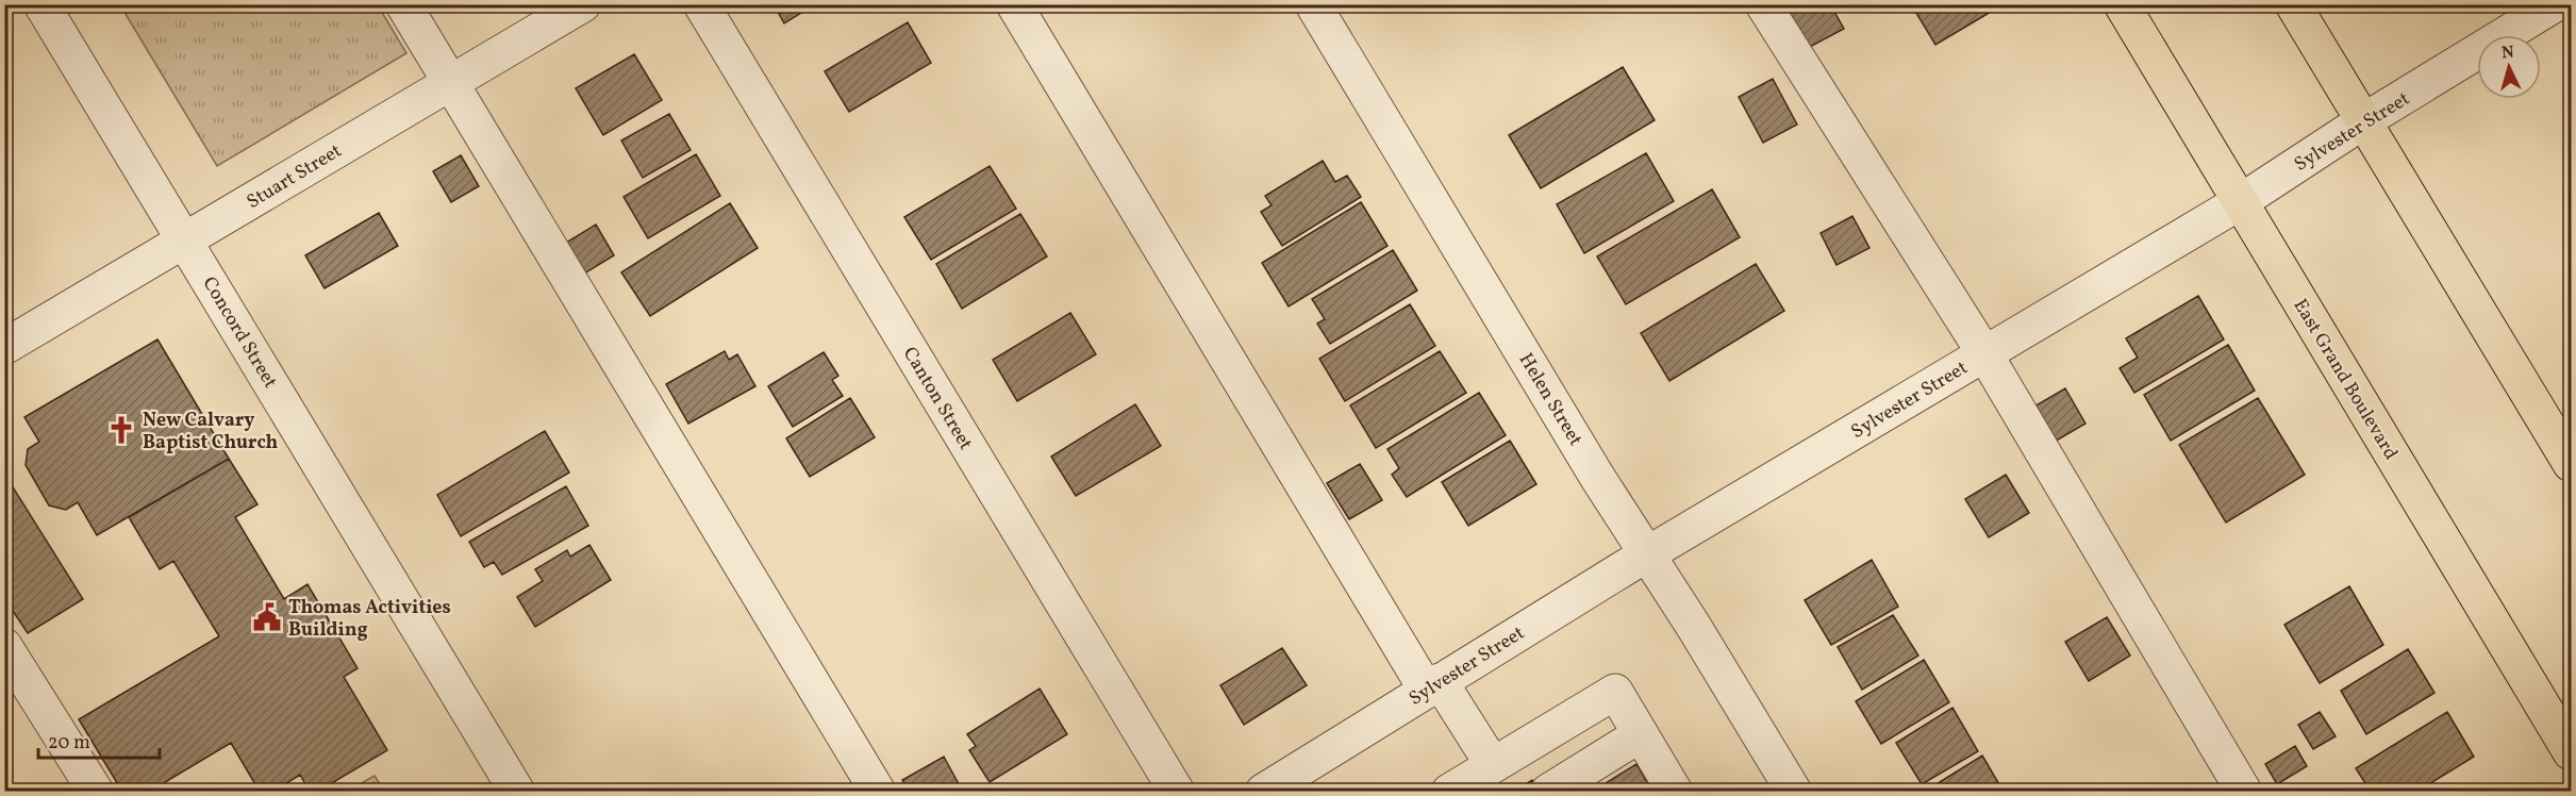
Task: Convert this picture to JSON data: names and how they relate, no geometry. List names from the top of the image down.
{
  "streets": {
    "main road": ["East Grand Boulevard"],
    "street": [
      "Sylvester Street",
      "Stuart Street",
      "Concord Street",
      "Canton Street",
      "Helen Street"
    ]
  },
  "crossings": [
    ["Sylvester Street", "East Grand Boulevard"],
    ["Sylvester Street", "Helen Street"],
    ["Stuart Street", "Concord Street"]
  ],
  "places": {
    "church": ["New Calvary Baptist Church"],
    "public building": ["Thomas Activities Building"]
  },
  "scale_bar": "20 m",
  "north": "top"
}
